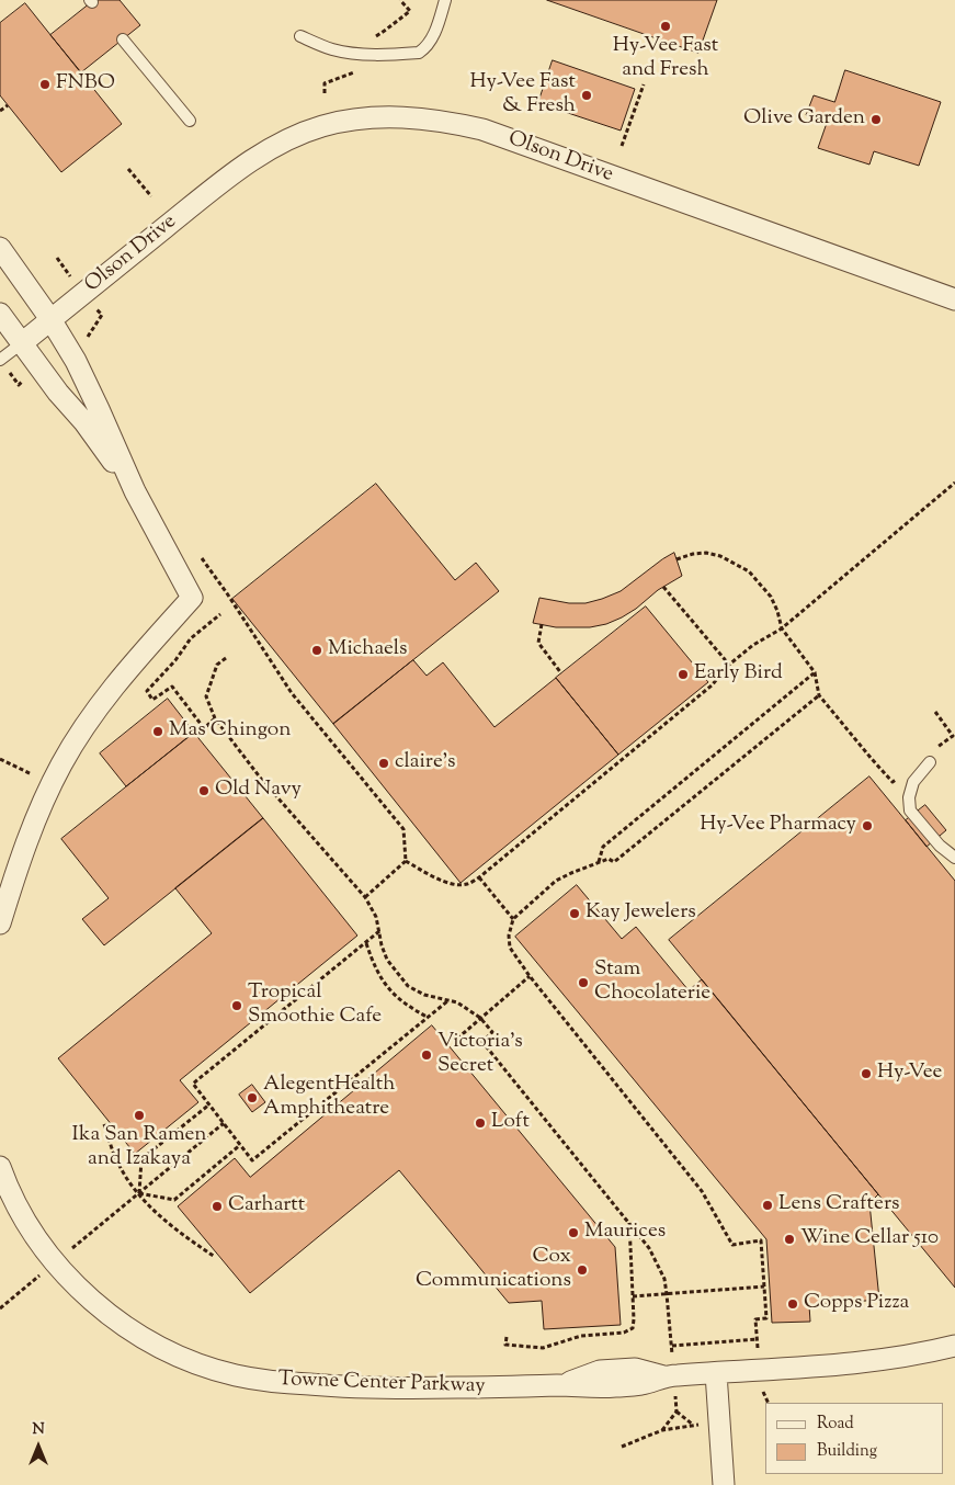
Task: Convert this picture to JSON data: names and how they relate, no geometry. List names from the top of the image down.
{
  "streets": {
    "street": ["Olson Drive", "Towne Center Parkway"]
  },
  "places": [
    "Hy-Vee Fast and Fresh",
    "FNBO",
    "Hy-Vee Fast & Fresh",
    "Olive Garden",
    "Michaels",
    "Early Bird",
    "Mas Chingon",
    "claire's",
    "Old Navy",
    "Hy-Vee Pharmacy",
    "Kay Jewelers",
    "Stam Chocolaterie",
    "Tropical Smoothie Cafe",
    "Victoria's Secret",
    "Hy-Vee",
    "AlegentHealth Amphitheatre",
    "Ika San Ramen and Izakaya",
    "Loft",
    "Lens Crafters",
    "Carhartt",
    "Maurices",
    "Wine Cellar 510",
    "Cox Communications",
    "Copps Pizza"
  ],
  "legend": ["Road", "Building"],
  "north": "top"
}
